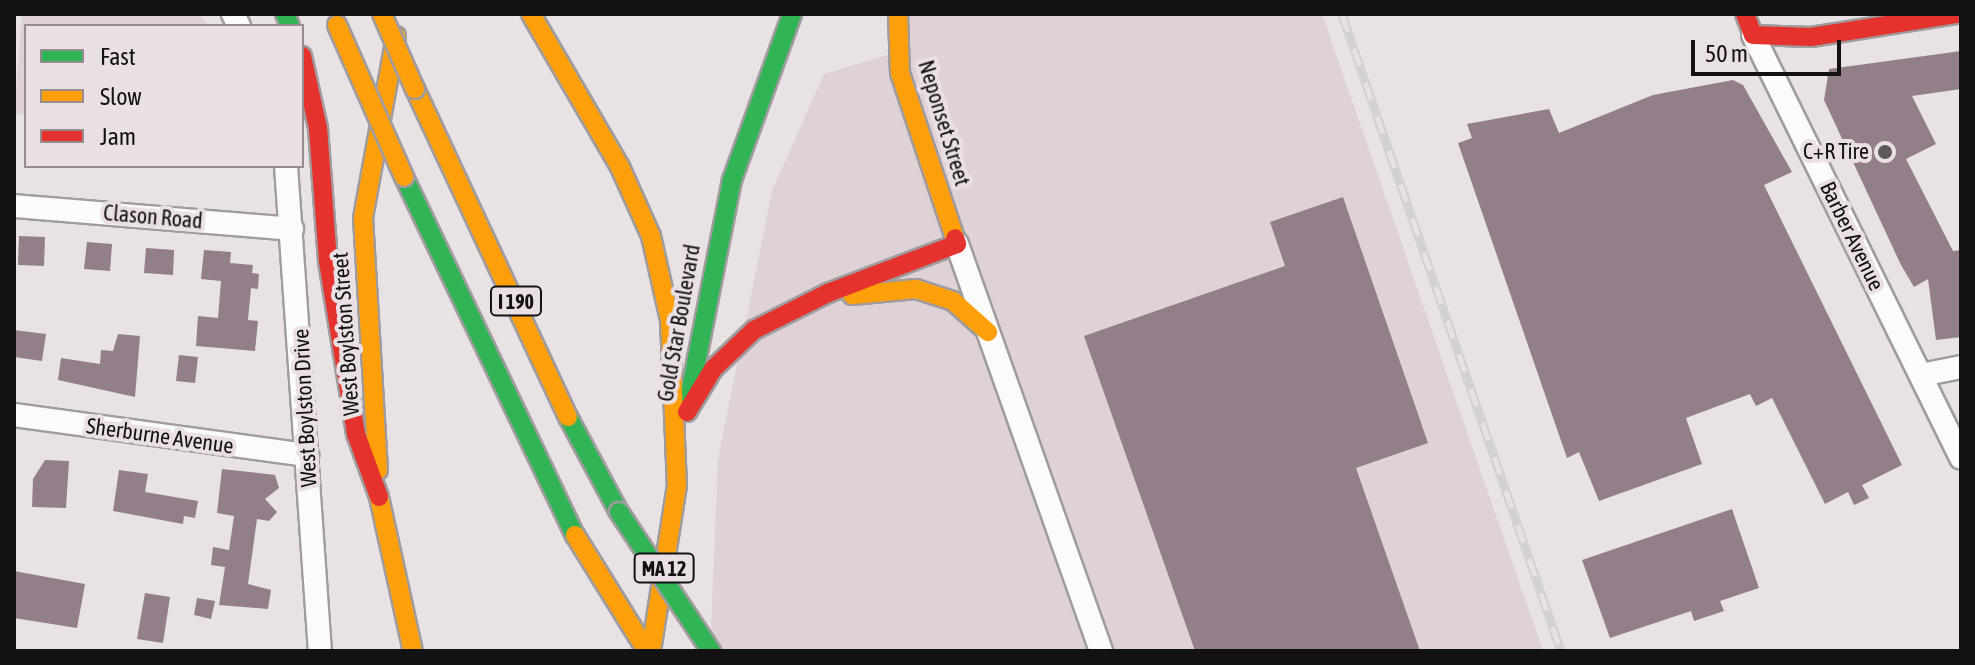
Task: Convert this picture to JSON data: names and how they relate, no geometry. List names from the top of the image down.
{
  "streets": {
    "main road": [
      "Neponset Street",
      "I 190",
      "Gold Star Boulevard",
      "West Boylston Street",
      "MA 12"
    ],
    "street": [
      "Clason Road",
      "Barber Avenue",
      "West Boylston Drive",
      "Sherburne Avenue"
    ]
  },
  "crossings": [
    ["Clason Road", "West Boylston Drive"],
    ["I 190", "Gold Star Boulevard"],
    ["West Boylston Drive", "Sherburne Avenue"]
  ],
  "places": ["C+R Tire"],
  "legend": ["Fast", "Slow", "Jam"],
  "scale_bar": "50 m"
}
